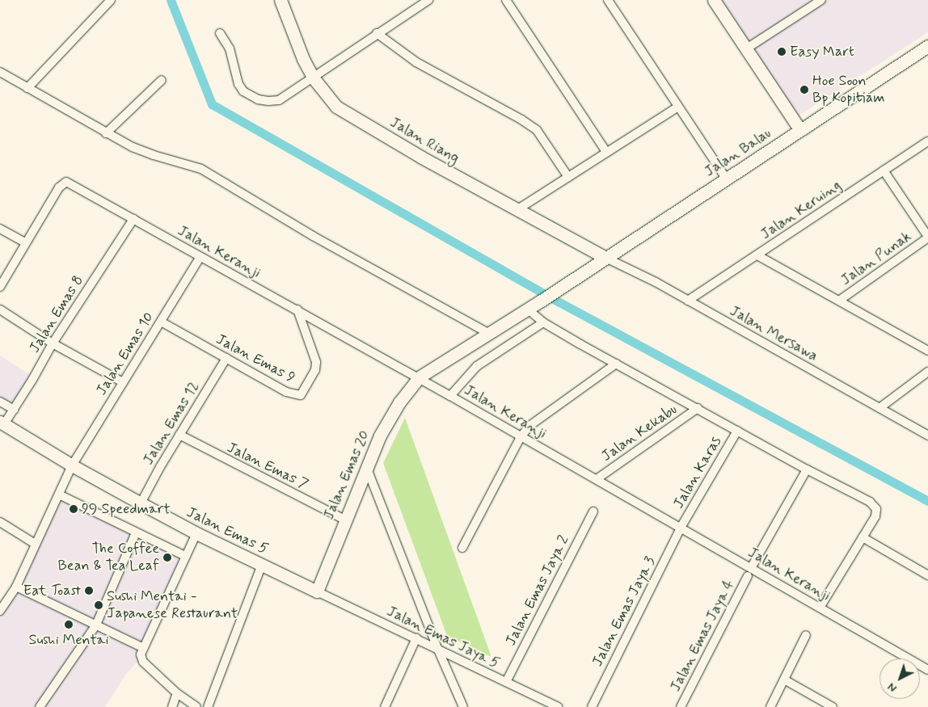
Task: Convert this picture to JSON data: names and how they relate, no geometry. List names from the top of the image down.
{
  "streets": {
    "street": [
      "Jalan Riang",
      "Jalan Balau",
      "Jalan Keruing",
      "Jalan Keranji",
      "Jalan Punak",
      "Jalan Emas 8",
      "Jalan Mersawa",
      "Jalan Emas 10",
      "Jalan Emas 9",
      "Jalan Emas 12",
      "Jalan Kekabu",
      "Jalan Emas 7",
      "Jalan Karas",
      "Jalan Emas 20",
      "Jalan Emas 5",
      "Jalan Emas Jaya 2",
      "Jalan Emas Jaya 3",
      "Jalan Emas Jaya 4",
      "Jalan Emas Jaya 5"
    ]
  },
  "crossings": [
    ["Jalan Riang", "Jalan Balau"],
    ["Jalan Riang", "Jalan Mersawa"],
    ["Jalan Balau", "Jalan Keranji"],
    ["Jalan Balau", "Jalan Mersawa"],
    ["Jalan Balau", "Jalan Emas 20"],
    ["Jalan Keruing", "Jalan Mersawa"],
    ["Jalan Keranji", "Jalan Emas 8"],
    ["Jalan Keranji", "Jalan Emas 10"],
    ["Jalan Keranji", "Jalan Emas 9"],
    ["Jalan Keranji", "Jalan Kekabu"],
    ["Jalan Keranji", "Jalan Karas"],
    ["Jalan Keranji", "Jalan Emas 20"],
    ["Jalan Keranji", "Jalan Emas Jaya 3"],
    ["Jalan Emas 8", "Jalan Emas 5"],
    ["Jalan Emas 10", "Jalan Emas 9"],
    ["Jalan Emas 10", "Jalan Emas 5"],
    ["Jalan Emas 9", "Jalan Emas 12"],
    ["Jalan Emas 12", "Jalan Emas 7"],
    ["Jalan Emas 12", "Jalan Emas 5"],
    ["Jalan Emas 7", "Jalan Emas 20"],
    ["Jalan Karas", "Jalan Emas Jaya 3"],
    ["Jalan Emas 20", "Jalan Emas 5"],
    ["Jalan Emas 20", "Jalan Emas Jaya 5"],
    ["Jalan Emas 5", "Jalan Emas Jaya 5"],
    ["Jalan Emas Jaya 2", "Jalan Emas Jaya 5"]
  ],
  "places": [
    "Easy Mart",
    "Hoe Soon Bp Kopitiam",
    "99 Speedmart",
    "The Coffee Bean & Tea Leaf",
    "Eat Toast",
    "Sushi Mentai - Japanese Restaurant",
    "Sushi Mentai"
  ],
  "north": "bottom left"
}
